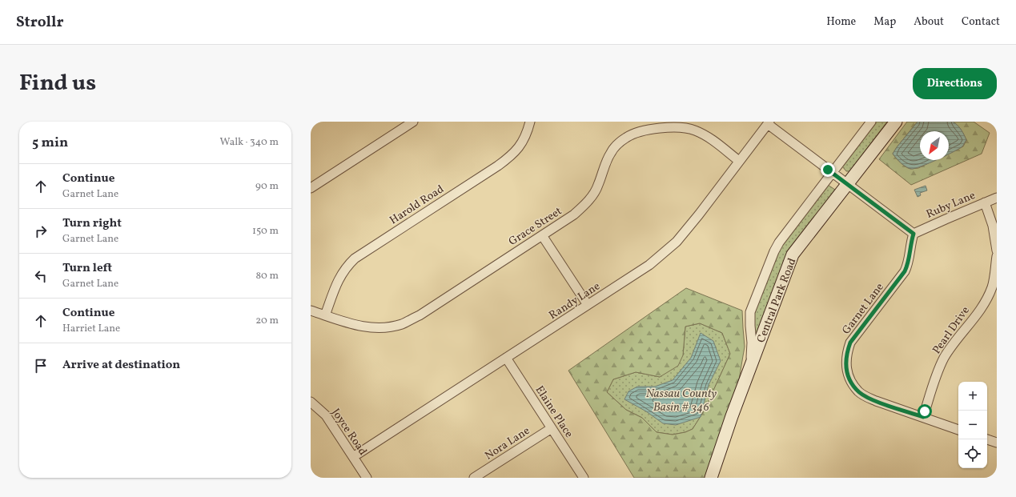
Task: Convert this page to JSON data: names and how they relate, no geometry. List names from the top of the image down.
{
  "streets": {
    "street": [
      "Harold Road",
      "Ruby Lane",
      "Grace Street",
      "Randy Lane",
      "Central Park Road",
      "Garnet Lane",
      "Pearl Drive",
      "Elaine Place",
      "Joyce Road",
      "Nora Lane"
    ]
  },
  "crossings": [
    ["Harold Road", "Grace Street"],
    ["Ruby Lane", "Garnet Lane"],
    ["Grace Street", "Randy Lane"],
    ["Randy Lane", "Elaine Place"],
    ["Randy Lane", "Joyce Road"],
    ["Garnet Lane", "Pearl Drive"],
    ["Elaine Place", "Nora Lane"]
  ],
  "water": ["Nassau County Basin # 346"],
  "north": "bottom left",
  "page": {
    "header": "Strollr",
    "nav": [
      "Home",
      "Map",
      "About",
      "Contact"
    ],
    "title": "Find us",
    "buttons": "Directions",
    "heading": ["5 min", "Walk · 340 m"],
    "list": [
      ["Continue", "Garnet Lane", "90 m"],
      ["Turn right", "Garnet Lane", "150 m"],
      ["Turn left", "Garnet Lane", "80 m"],
      ["Continue", "Harriet Lane", "20 m"],
      "Arrive at destination"
    ],
    "map_buttons": ["+", "−"]
  }
}
